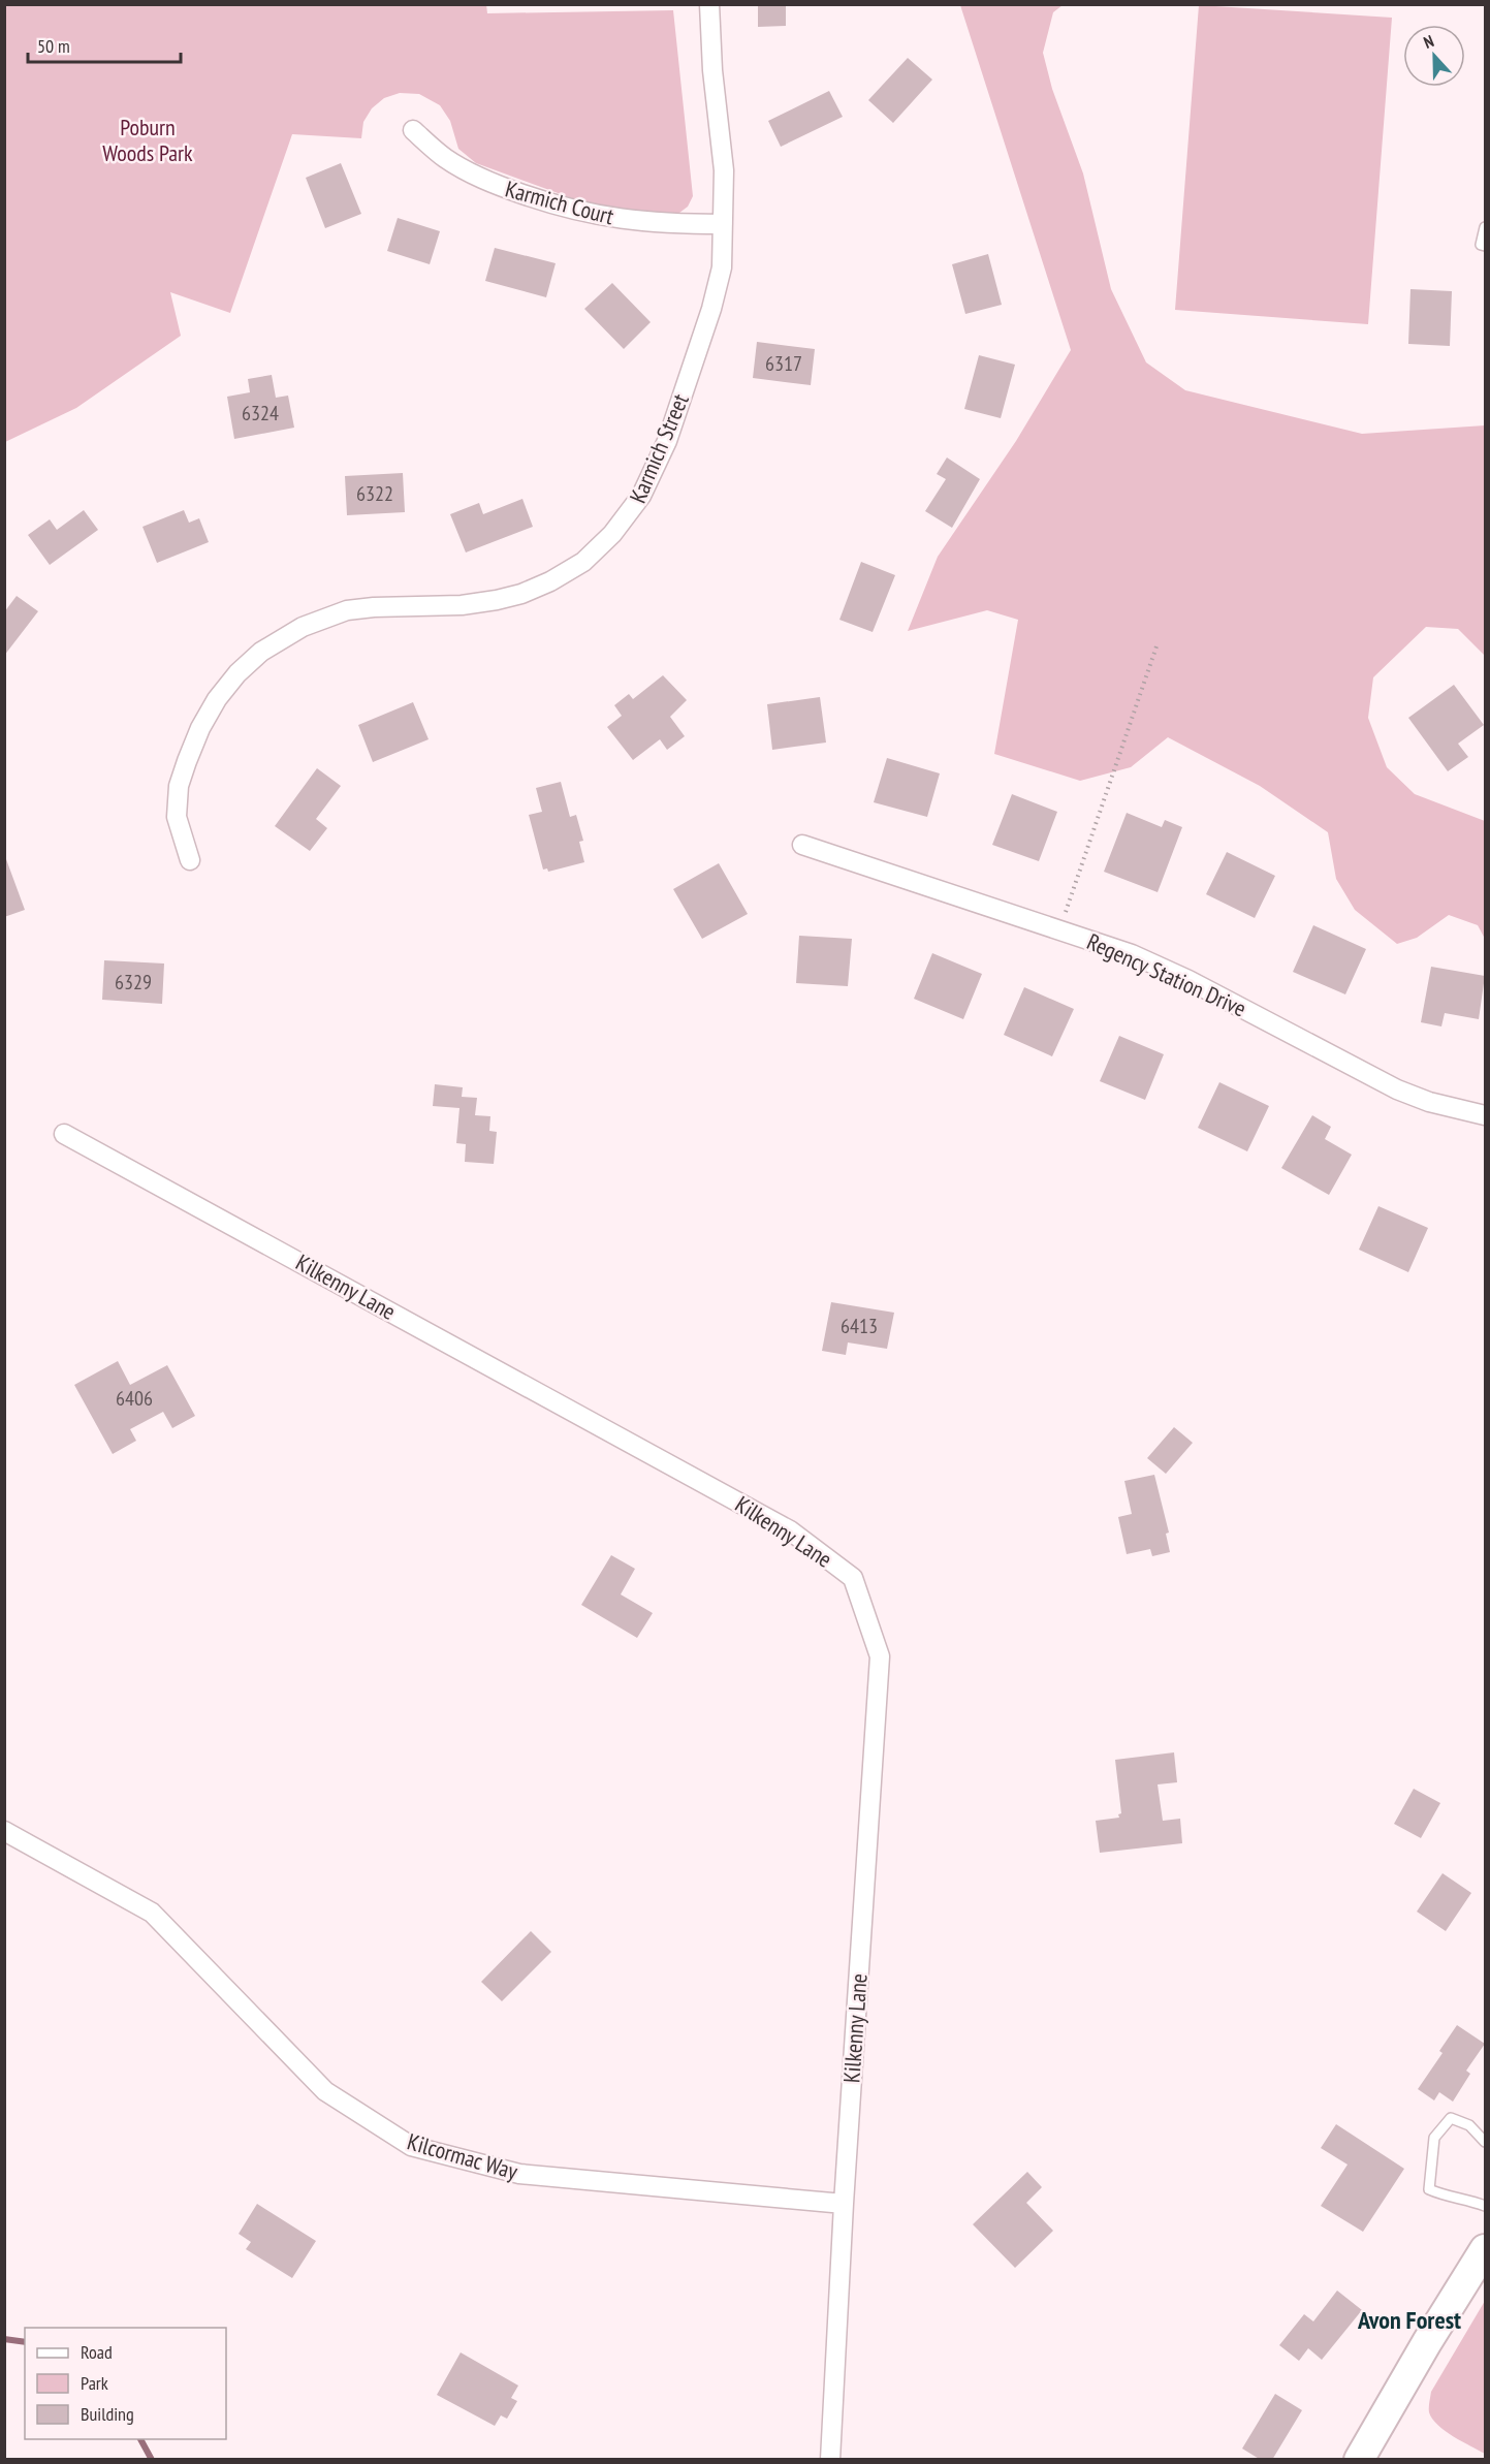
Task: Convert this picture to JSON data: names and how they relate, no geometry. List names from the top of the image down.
{
  "streets": {
    "street": [
      "Karmich Court",
      "Karmich Street",
      "Regency Station Drive",
      "Kilkenny Lane",
      "Kilcormac Way"
    ]
  },
  "crossings": [
    ["Karmich Court", "Karmich Street"],
    ["Kilkenny Lane", "Kilcormac Way"]
  ],
  "districts": ["Avon Forest"],
  "parks": ["Poburn Woods Park"],
  "house_numbers": [
    "6317",
    "6324",
    "6322",
    "6329",
    "6413",
    "6406"
  ],
  "legend": ["Road", "Park", "Building"],
  "scale_bar": "50 m",
  "north": "top"
}
